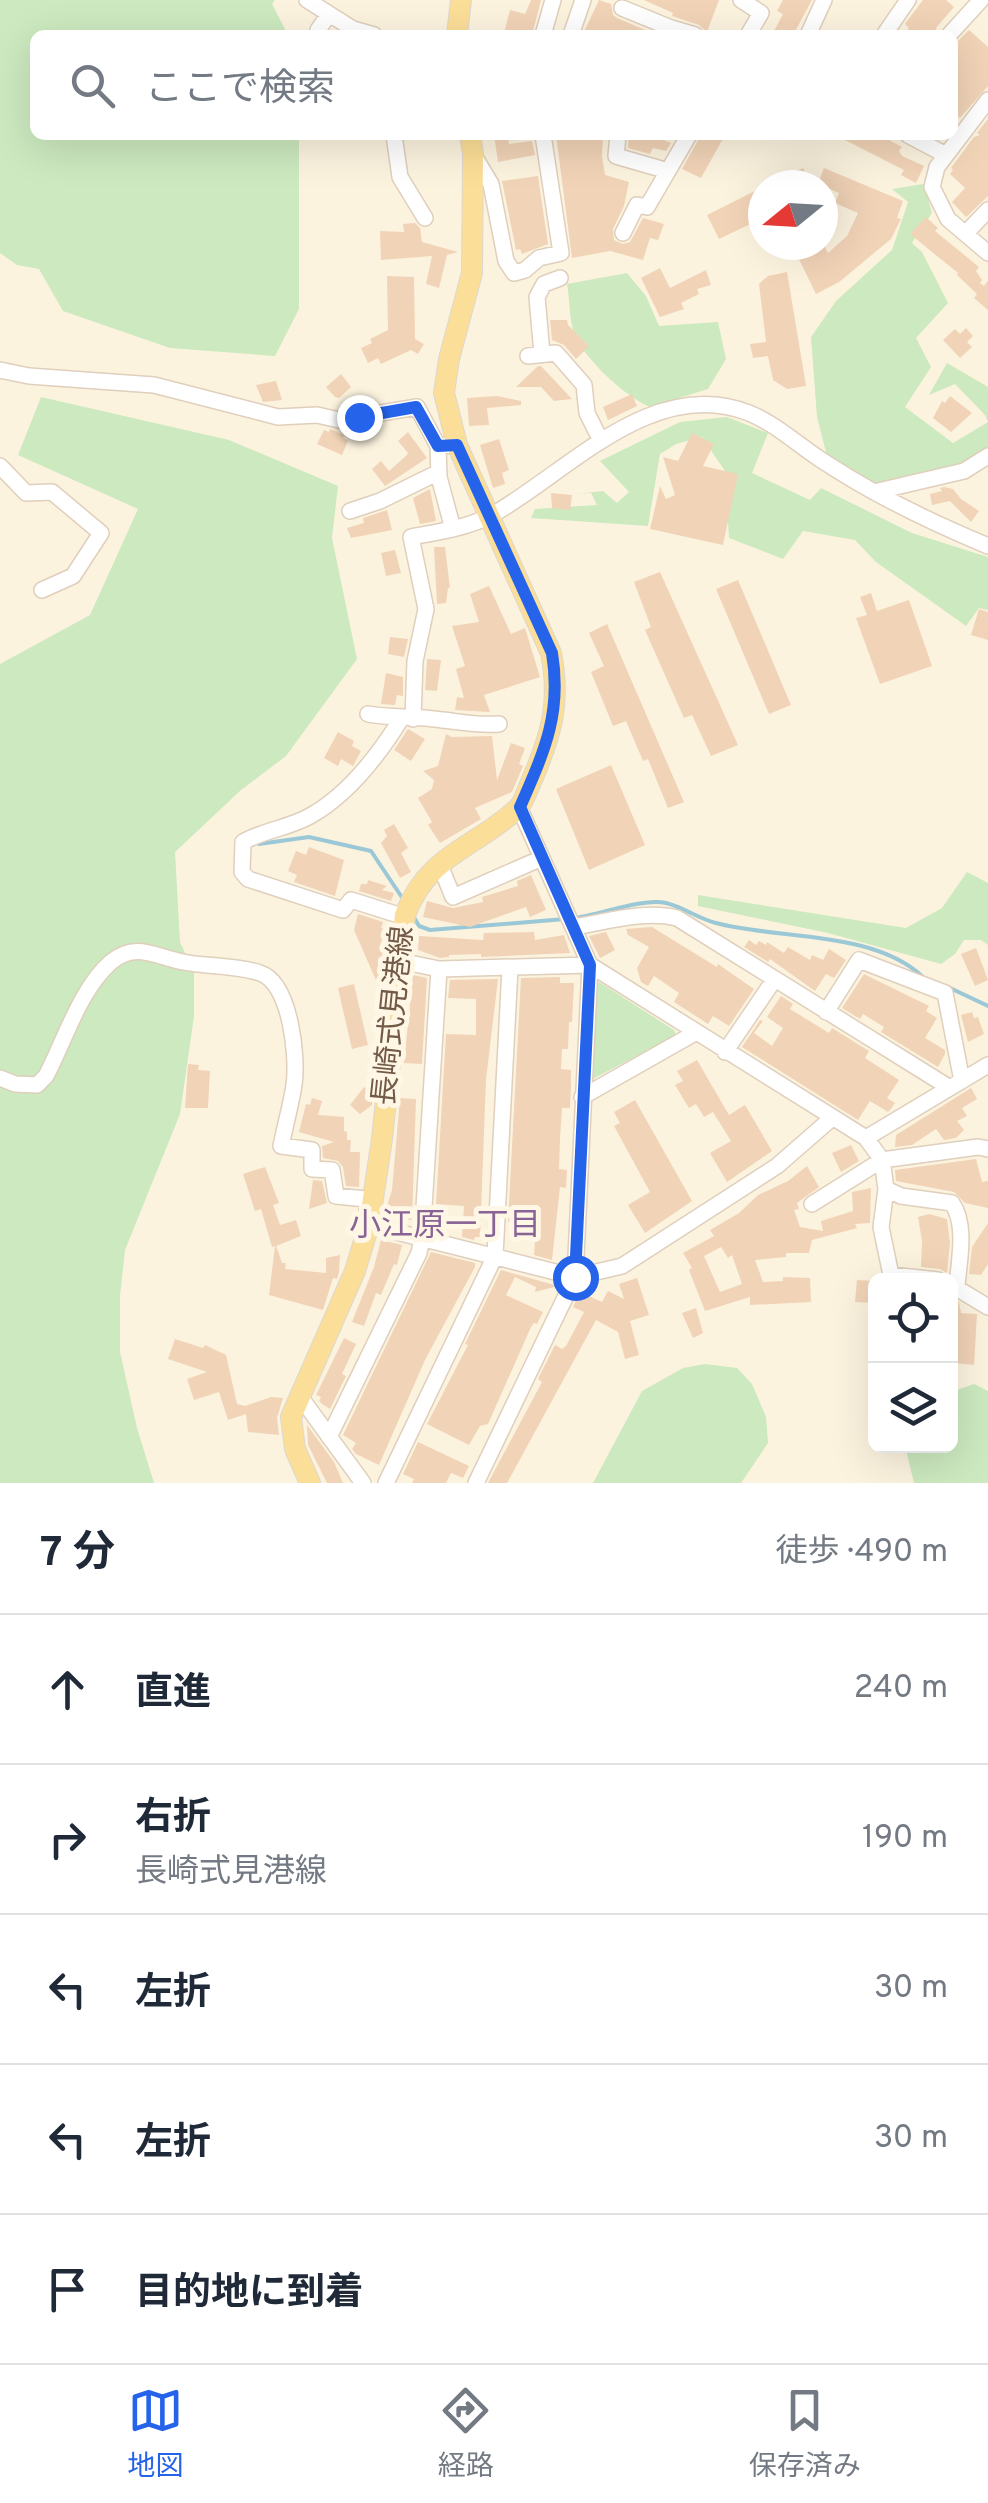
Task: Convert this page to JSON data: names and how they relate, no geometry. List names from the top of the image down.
{
  "streets": {
    "main road": ["長崎式見港線"]
  },
  "districts": ["小江原一丁目"],
  "north": "left",
  "page": {
    "search": "ここで検索",
    "heading": ["7 分", "徒歩 · 490 m"],
    "list": [
      ["直進", "240 m"],
      ["右折", "長崎式見港線", "190 m"],
      ["左折", "30 m"],
      ["左折", "30 m"],
      "目的地に到着"
    ],
    "nav": ["地図", "経路", "保存済み"]
  }
}
